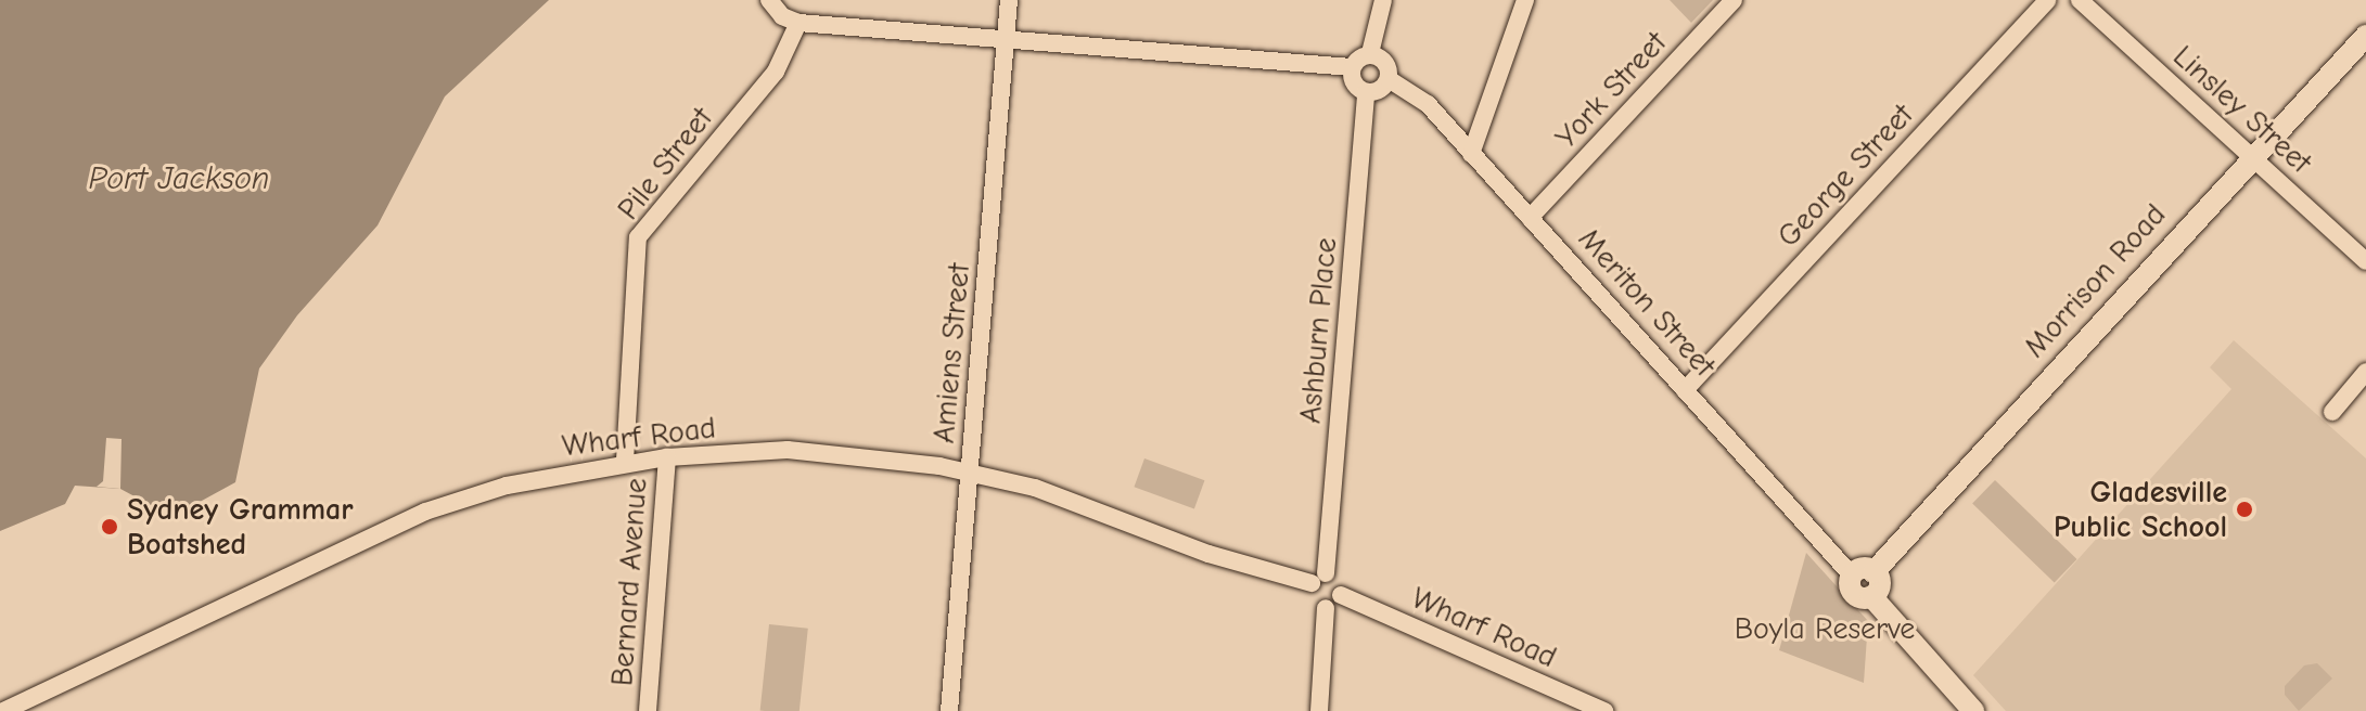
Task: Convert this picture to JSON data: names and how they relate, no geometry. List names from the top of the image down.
{
  "streets": {
    "street": [
      "York Street",
      "Linsley Street",
      "Pile Street",
      "George Street",
      "Morrison Road",
      "Meriton Street",
      "Ashburn Place",
      "Amiens Street",
      "Wharf Road",
      "Bernard Avenue"
    ]
  },
  "crossings": [
    ["York Street", "Meriton Street"],
    ["Linsley Street", "Morrison Road"],
    ["Pile Street", "Wharf Road"],
    ["George Street", "Meriton Street"],
    ["Morrison Road", "Meriton Street"],
    ["Ashburn Place", "Wharf Road"],
    ["Amiens Street", "Wharf Road"],
    ["Wharf Road", "Bernard Avenue"]
  ],
  "water": ["Port Jackson"],
  "parks": ["Boyla Reserve"],
  "places": ["Gladesville Public School", "Sydney Grammar Boatshed"]
}
